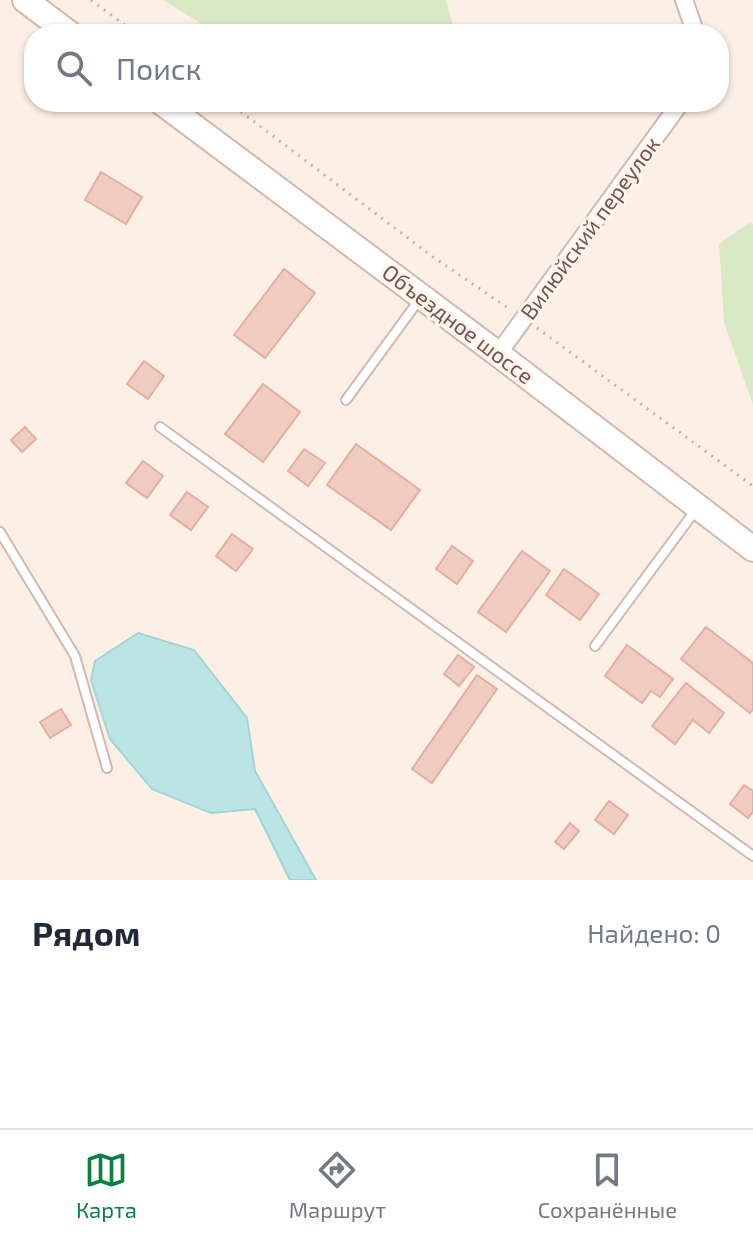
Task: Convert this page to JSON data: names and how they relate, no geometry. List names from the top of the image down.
{
  "streets": {
    "main road": ["Объездное шоссе"],
    "street": ["Вилюйский переулок"]
  },
  "crossings": [
    ["Вилюйский переулок", "Объездное шоссе"]
  ],
  "page": {
    "search": "Поиск",
    "heading": ["Рядом", "Найдено: 0"],
    "nav": ["Карта", "Маршрут", "Сохранённые"]
  }
}
